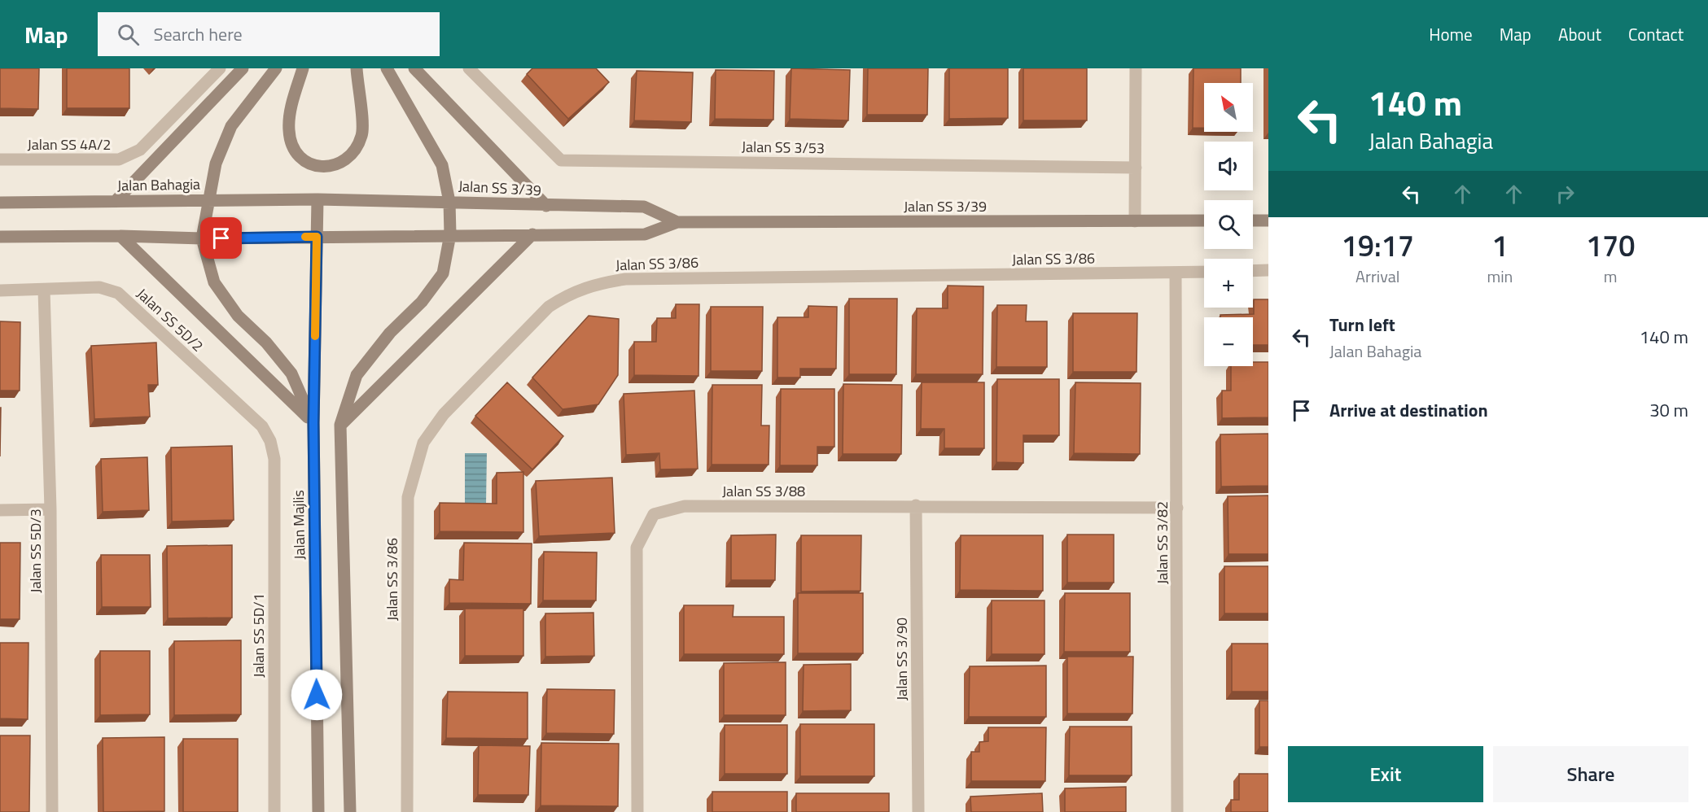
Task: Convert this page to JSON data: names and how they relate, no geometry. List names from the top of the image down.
{
  "streets": {
    "main road": ["Jalan Bahagia", "Jalan SS 3/39", "Jalan Majlis"],
    "street": [
      "Jalan SS 4A/2",
      "Jalan SS 3/53",
      "Jalan SS 3/86",
      "Jalan SS 5D/2",
      "Jalan SS 3/88",
      "Jalan SS 3/82",
      "Jalan SS 5D/3",
      "Jalan SS 5D/1",
      "Jalan SS 3/90"
    ]
  },
  "crossings": [
    ["Jalan Bahagia", "Jalan SS 3/39"],
    ["Jalan Bahagia", "Jalan Majlis"],
    ["Jalan SS 3/39", "Jalan Majlis"],
    ["Jalan SS 3/86", "Jalan SS 3/82"],
    ["Jalan SS 5D/2", "Jalan SS 5D/3"],
    ["Jalan SS 5D/2", "Jalan SS 5D/1"],
    ["Jalan SS 3/88", "Jalan SS 3/82"],
    ["Jalan SS 3/88", "Jalan SS 3/90"]
  ],
  "north": "top left",
  "page": {
    "header": "Map",
    "search": "Search here",
    "nav": [
      "Home",
      "Map",
      "About",
      "Contact"
    ],
    "turn": ["140 m", "Jalan Bahagia"],
    "map_buttons": ["+", "−"],
    "eta": [
      "19:17",
      "Arrival",
      "1",
      "min",
      "170",
      "m"
    ],
    "list": [
      {
        "name": "Turn left",
        "note": "Jalan Bahagia",
        "value": "140 m"
      },
      {
        "name": "Arrive at destination",
        "value": "30 m"
      }
    ],
    "buttons": ["Exit", "Share"]
  }
}
